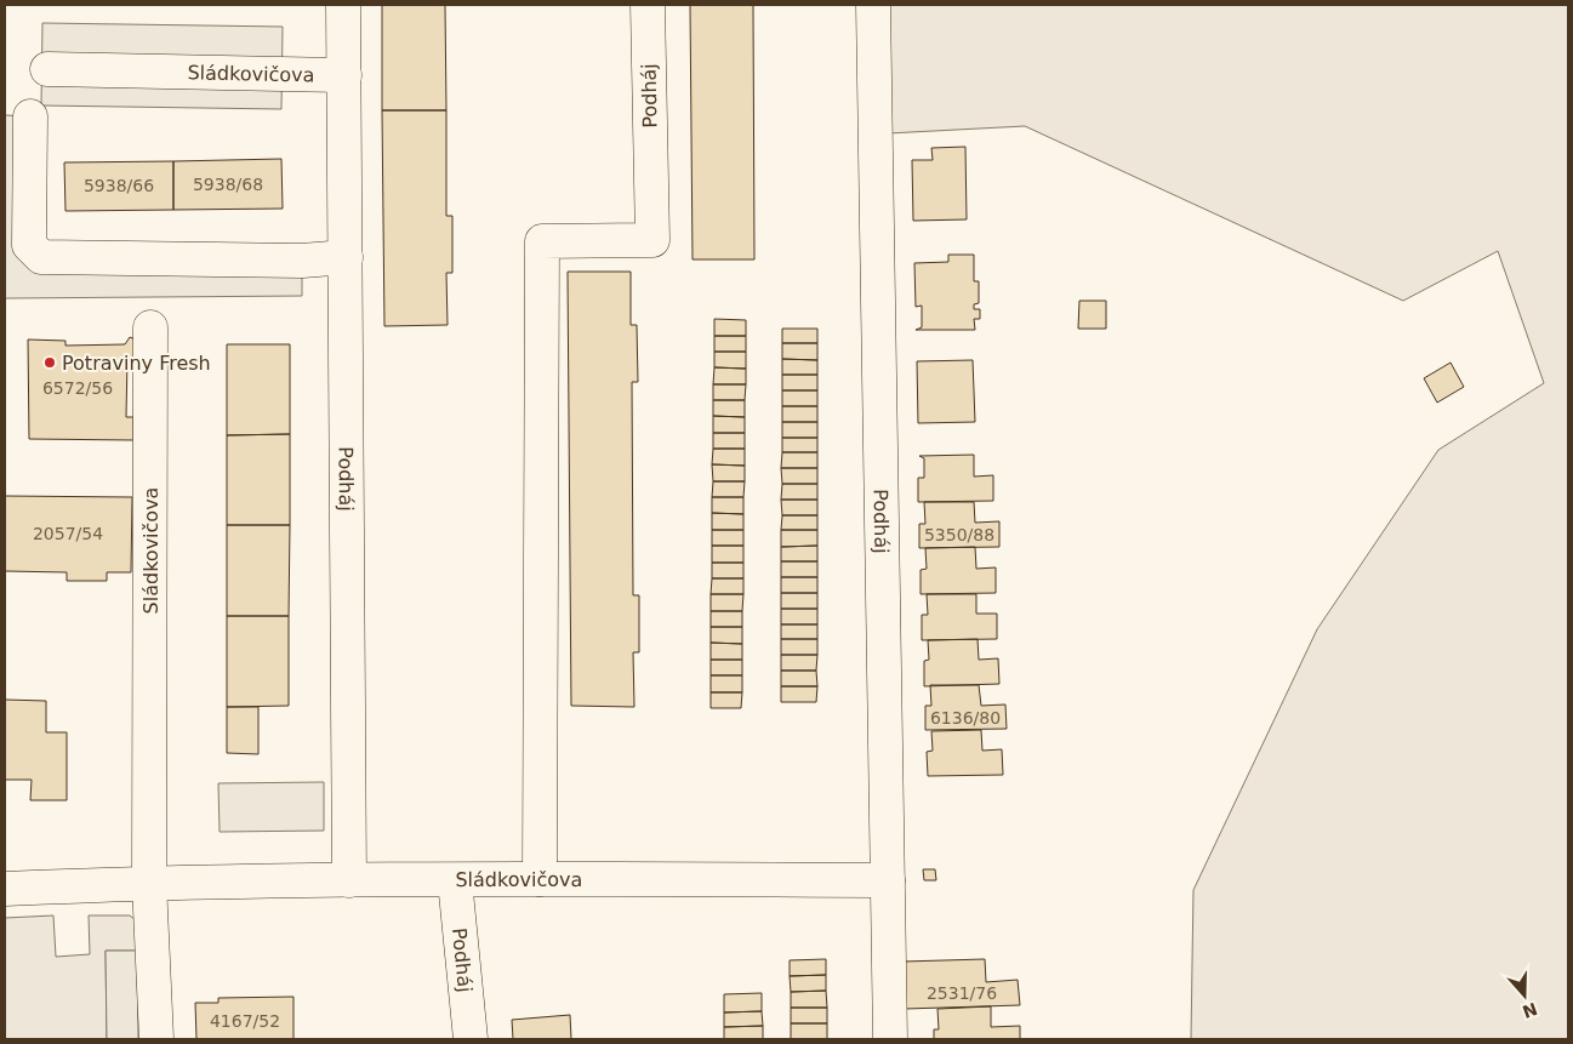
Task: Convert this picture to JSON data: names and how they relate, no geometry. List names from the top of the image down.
{
  "streets": {
    "street": ["Sládkovičova", "Podháj"]
  },
  "crossings": [
    ["Sládkovičova", "Podháj"]
  ],
  "places": ["Potraviny Fresh"],
  "house_numbers": [
    "5938/68",
    "5938/66",
    "6572/56",
    "2057/54",
    "5350/88",
    "6136/80",
    "2531/76",
    "4167/52"
  ],
  "north": "bottom"
}
